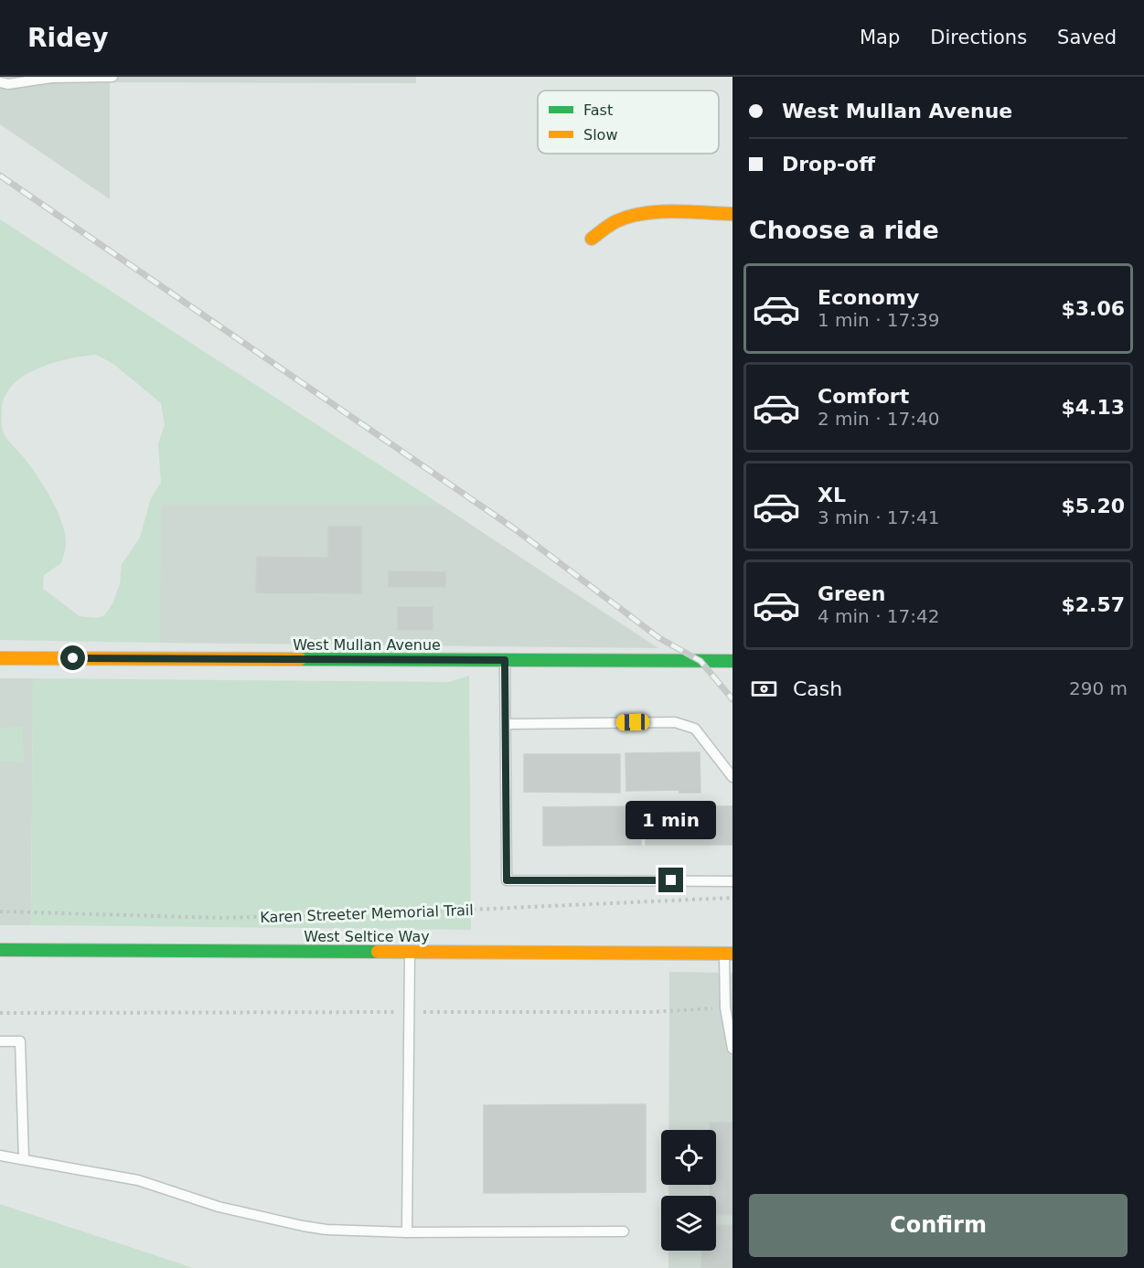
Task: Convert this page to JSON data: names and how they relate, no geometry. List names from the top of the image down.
{
  "streets": {
    "street": ["West Mullan Avenue", "West Seltice Way"],
    "path": ["Karen Streeter Memorial Trail"]
  },
  "legend": ["Fast", "Slow"],
  "page": {
    "header": "Ridey",
    "nav": ["Map", "Directions", "Saved"],
    "banner": ["West Mullan Avenue", "Drop-off"],
    "heading": "Choose a ride",
    "list": [
      {
        "name": "Economy",
        "note": "1 min · 17:39",
        "value": "$3.06"
      },
      {
        "name": "Comfort",
        "note": "2 min · 17:40",
        "value": "$4.13"
      },
      {
        "name": "XL",
        "note": "3 min · 17:41",
        "value": "$5.20"
      },
      {
        "name": "Green",
        "note": "4 min · 17:42",
        "value": "$2.57"
      }
    ],
    "pay": ["Cash", "290 m"],
    "bubble": "1 min",
    "buttons": "Confirm"
  }
}
